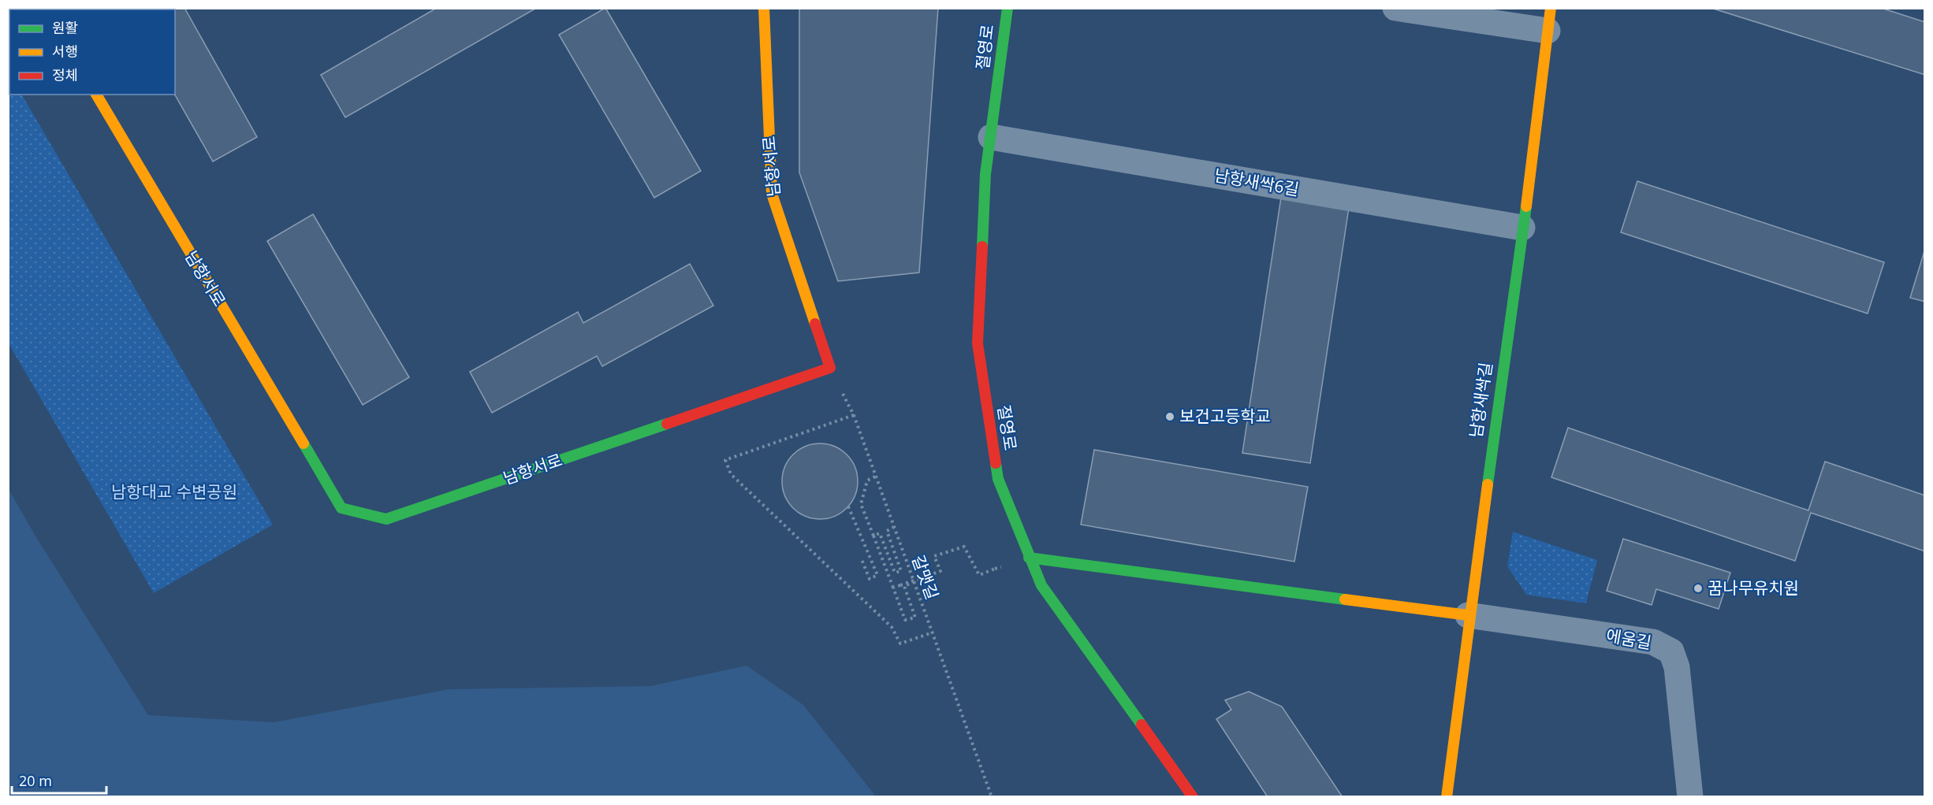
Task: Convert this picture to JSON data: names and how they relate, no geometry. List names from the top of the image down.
{
  "streets": {
    "street": [
      "절영로",
      "남항서로",
      "남항새싹6길",
      "남항새싹길",
      "에움길"
    ],
    "path": ["갈맷길"]
  },
  "crossings": [
    ["절영로", "남항새싹6길"],
    ["남항서로", "갈맷길"],
    ["남항새싹6길", "남항새싹길"],
    ["남항새싹길", "에움길"]
  ],
  "parks": ["남항대교 수변공원"],
  "places": ["보건고등학교", "꿈나무유치원"],
  "legend": ["원활", "서행", "정체"],
  "scale_bar": "20 m"
}
